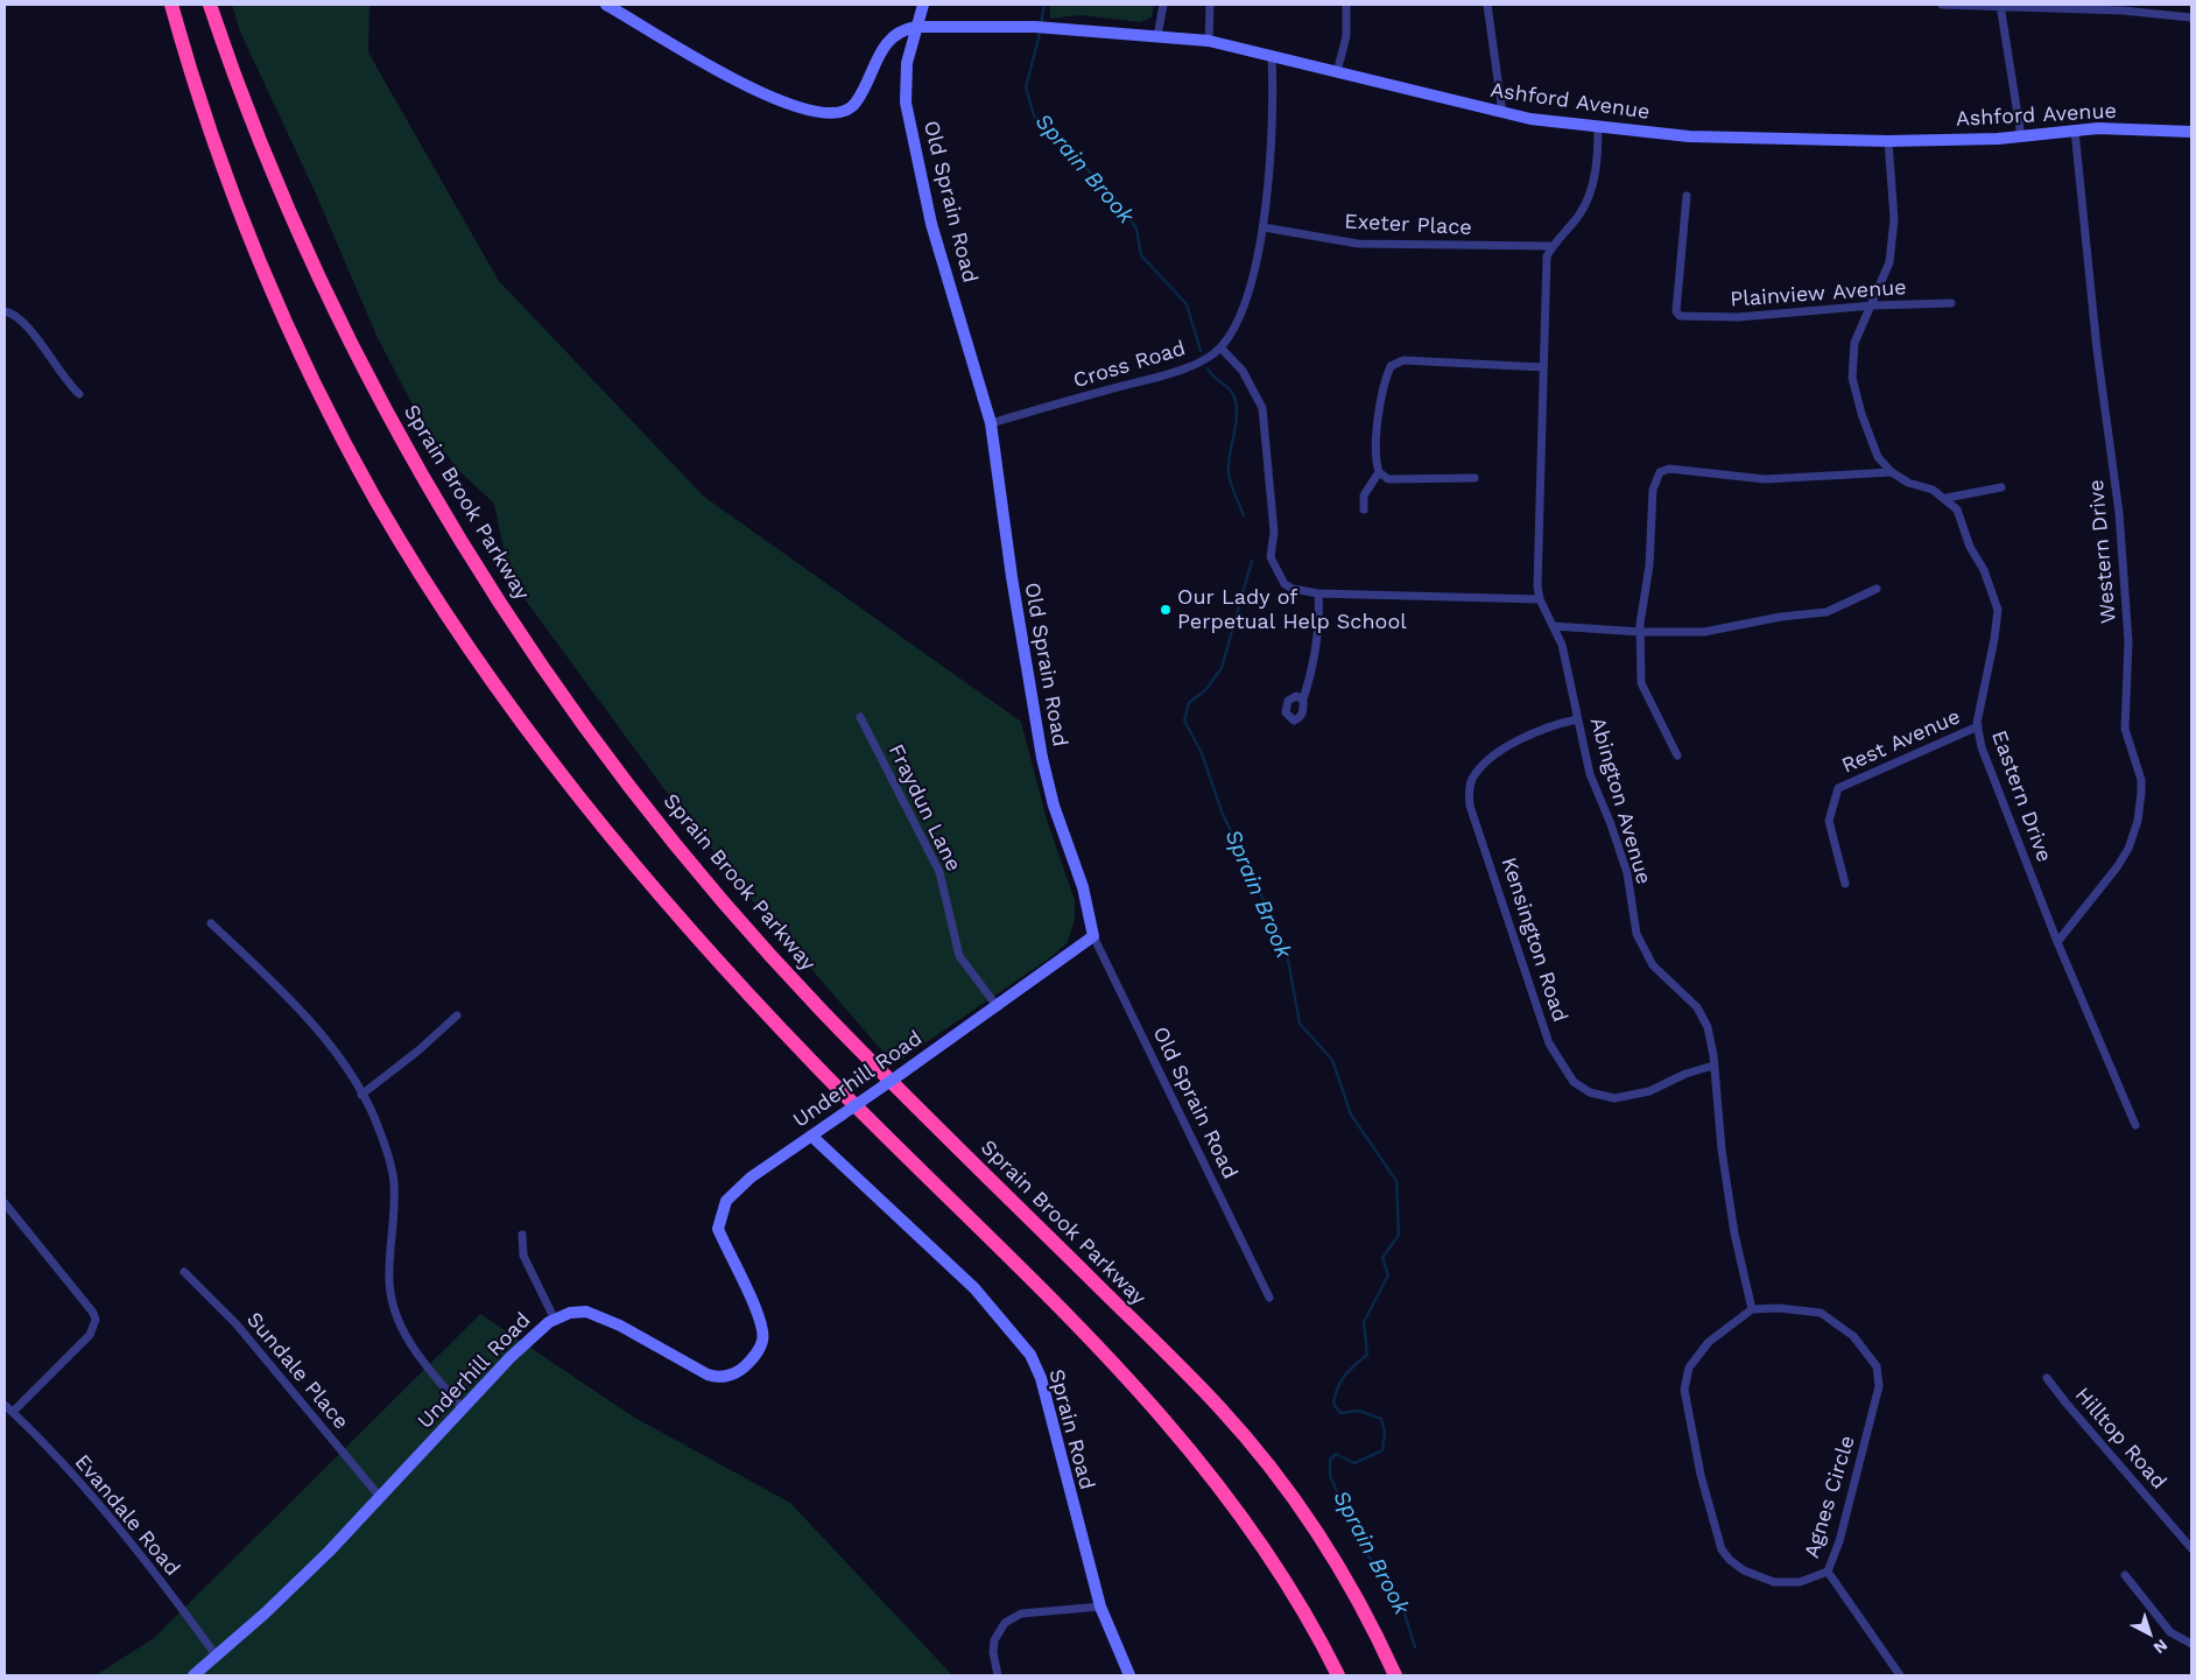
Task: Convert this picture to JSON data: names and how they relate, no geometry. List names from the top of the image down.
{
  "streets": {
    "highway": ["Sprain Brook Parkway"],
    "street": [
      "Ashford Avenue",
      "Old Sprain Road",
      "Exeter Place",
      "Plainview Avenue",
      "Cross Road",
      "Western Drive",
      "Rest Avenue",
      "Eastern Drive",
      "Abington Avenue",
      "Fraydun Lane",
      "Kensington Road",
      "Underhill Road",
      "Sundale Place",
      "Sprain Road",
      "Hilltop Road",
      "Agnes Circle",
      "Evandale Road"
    ]
  },
  "crossings": [
    ["Ashford Avenue", "Old Sprain Road"],
    ["Ashford Avenue", "Cross Road"],
    ["Ashford Avenue", "Western Drive"],
    ["Old Sprain Road", "Cross Road"],
    ["Old Sprain Road", "Underhill Road"],
    ["Exeter Place", "Cross Road"],
    ["Western Drive", "Eastern Drive"],
    ["Rest Avenue", "Eastern Drive"],
    ["Abington Avenue", "Kensington Road"],
    ["Abington Avenue", "Agnes Circle"],
    ["Fraydun Lane", "Underhill Road"],
    ["Underhill Road", "Sundale Place"],
    ["Underhill Road", "Sprain Road"],
    ["Underhill Road", "Evandale Road"]
  ],
  "water": ["Sprain Brook"],
  "places": ["Our Lady of Perpetual Help School"],
  "north": "bottom right"
}
